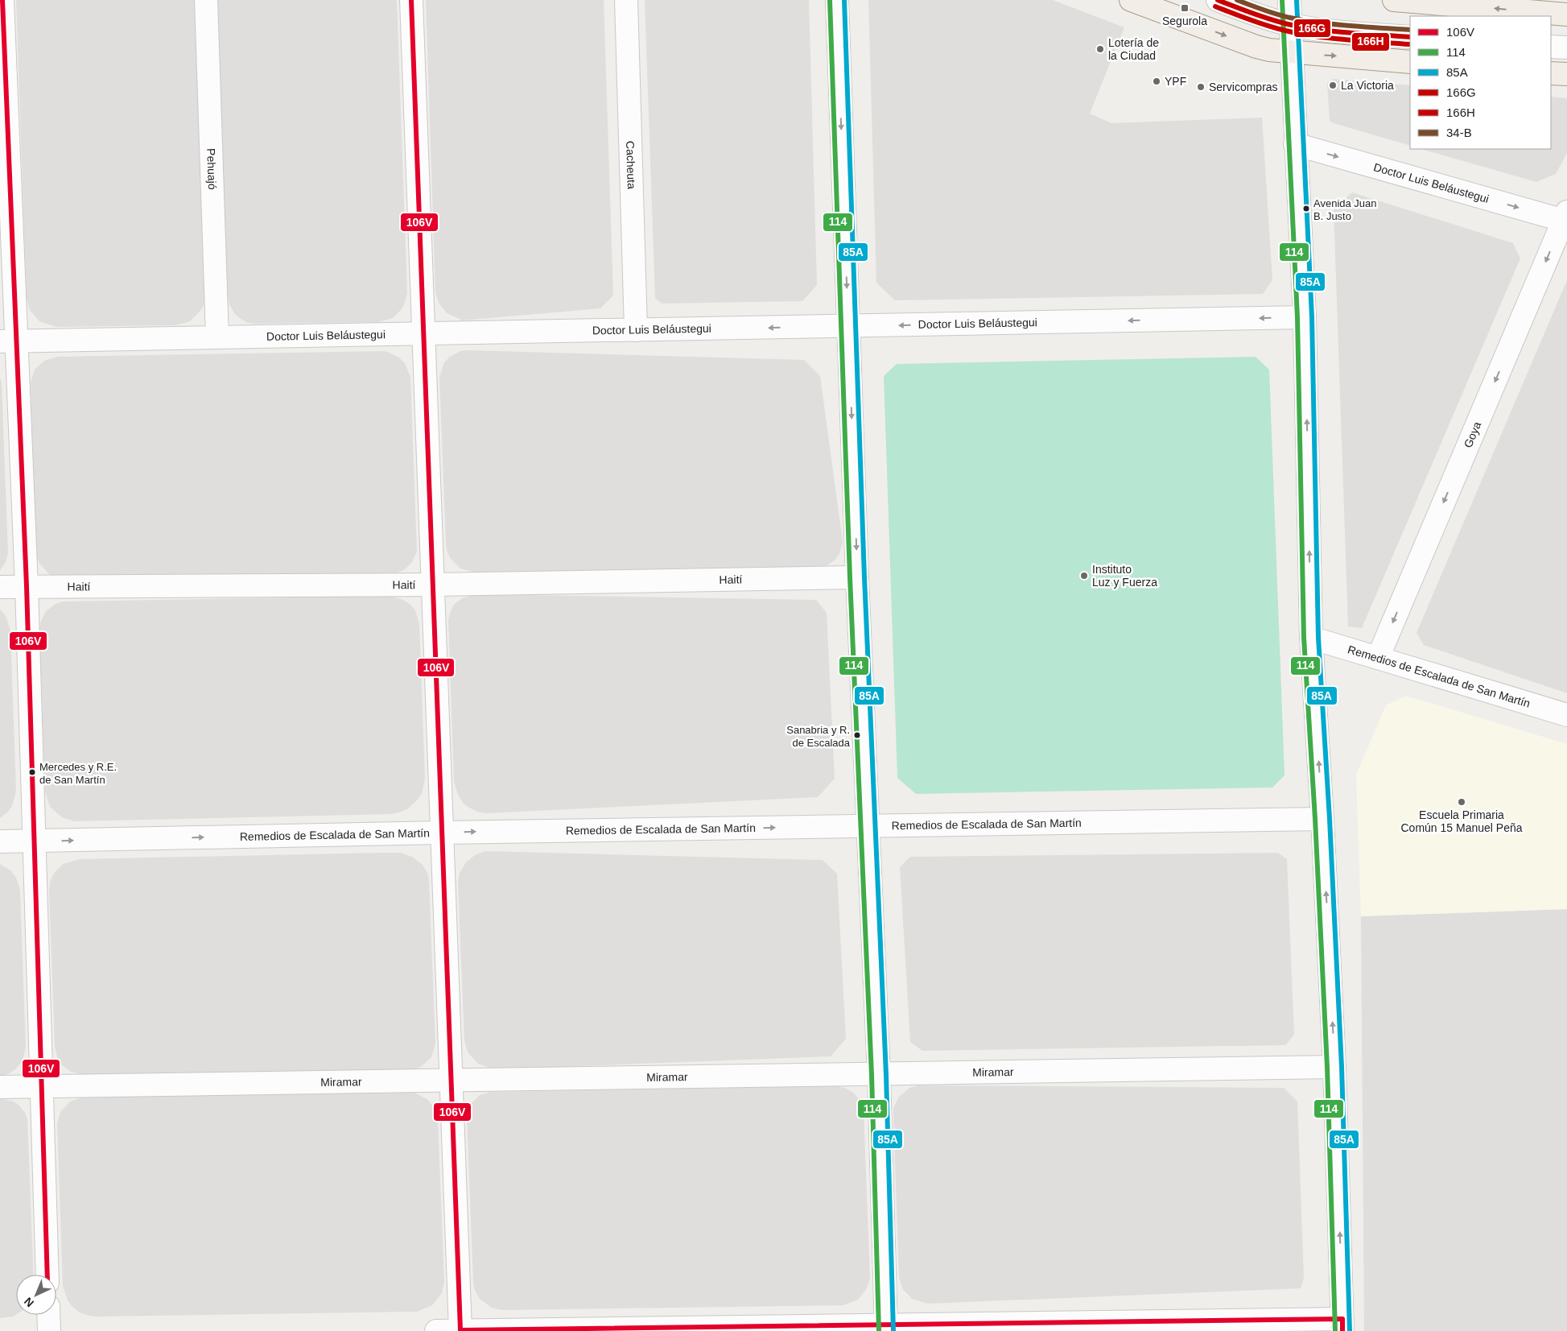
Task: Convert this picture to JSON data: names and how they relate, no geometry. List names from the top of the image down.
{
  "streets": {
    "street": [
      "Cacheuta",
      "Pehuajó",
      "Doctor Luis Beláustegui",
      "Goya",
      "Haití",
      "Remedios de Escalada de San Martín",
      "Miramar"
    ]
  },
  "crossings": [
    ["Cacheuta", "Doctor Luis Beláustegui"],
    ["Pehuajó", "Doctor Luis Beláustegui"],
    ["Doctor Luis Beláustegui", "Goya"],
    ["Goya", "Remedios de Escalada de San Martín"]
  ],
  "one_way": ["Remedios de Escalada de San Martín"],
  "places": {
    "transit": ["Segurola"],
    "other": [
      "Lotería de la Ciudad",
      "YPF",
      "La Victoria",
      "Servicompras",
      "Avenida Juan B. Justo",
      "Instituto Luz y Fuerza",
      "Sanabria y R. de Escalada",
      "Mercedes y R.E. de San Martín",
      "Escuela Primaria Común 15 Manuel Peña"
    ]
  },
  "lines": [
    "transit line 106V",
    "transit line 114",
    "transit line 85A",
    "transit line 166G",
    "transit line 34-B",
    "transit line 166H"
  ],
  "legend": [
    "106V",
    "114",
    "85A",
    "166G",
    "166H",
    "34-B"
  ],
  "north": "bottom left"
}
